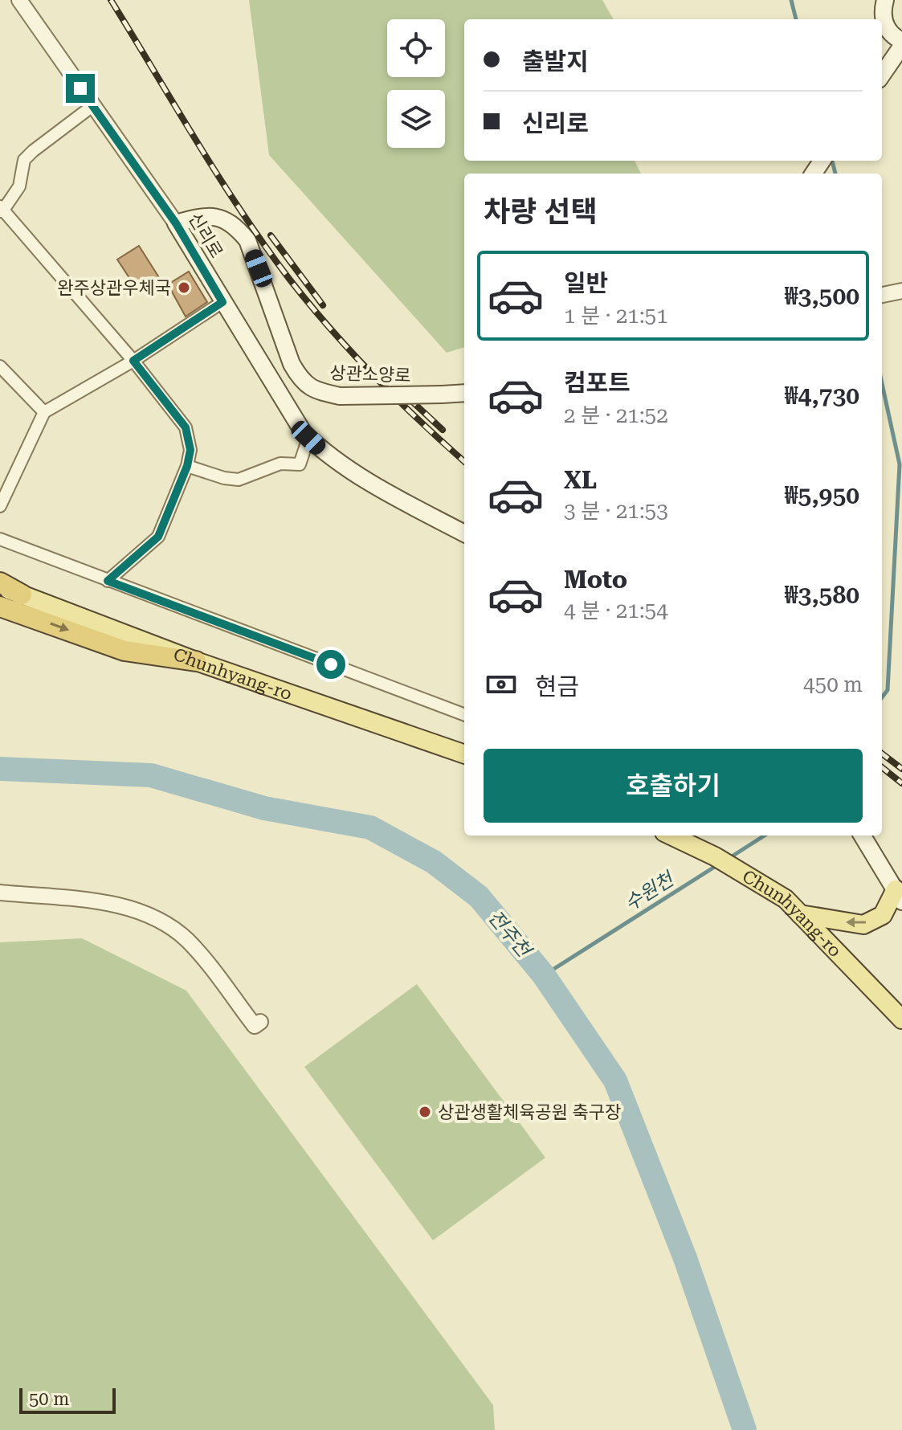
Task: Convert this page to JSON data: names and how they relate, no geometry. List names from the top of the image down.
{
  "streets": {
    "main road": ["신리로", "상관소양로", "Chunhyang-ro"]
  },
  "crossings": [
    ["신리로", "상관소양로"]
  ],
  "water": ["수원천", "전주천"],
  "places": ["완주상관우체국", "상관생활체육공원 축구장"],
  "scale_bar": "50 m",
  "page": {
    "banner": ["출발지", "신리로"],
    "heading": "차량 선택",
    "list": [
      {
        "name": "일반",
        "note": "1 분 · 21:51",
        "value": "₩3,500"
      },
      {
        "name": "컴포트",
        "note": "2 분 · 21:52",
        "value": "₩4,730"
      },
      {
        "name": "XL",
        "note": "3 분 · 21:53",
        "value": "₩5,950"
      },
      {
        "name": "Moto",
        "note": "4 분 · 21:54",
        "value": "₩3,580"
      }
    ],
    "pay": ["현금", "450 m"],
    "buttons": "호출하기",
    "scale": "50 m"
  }
}
